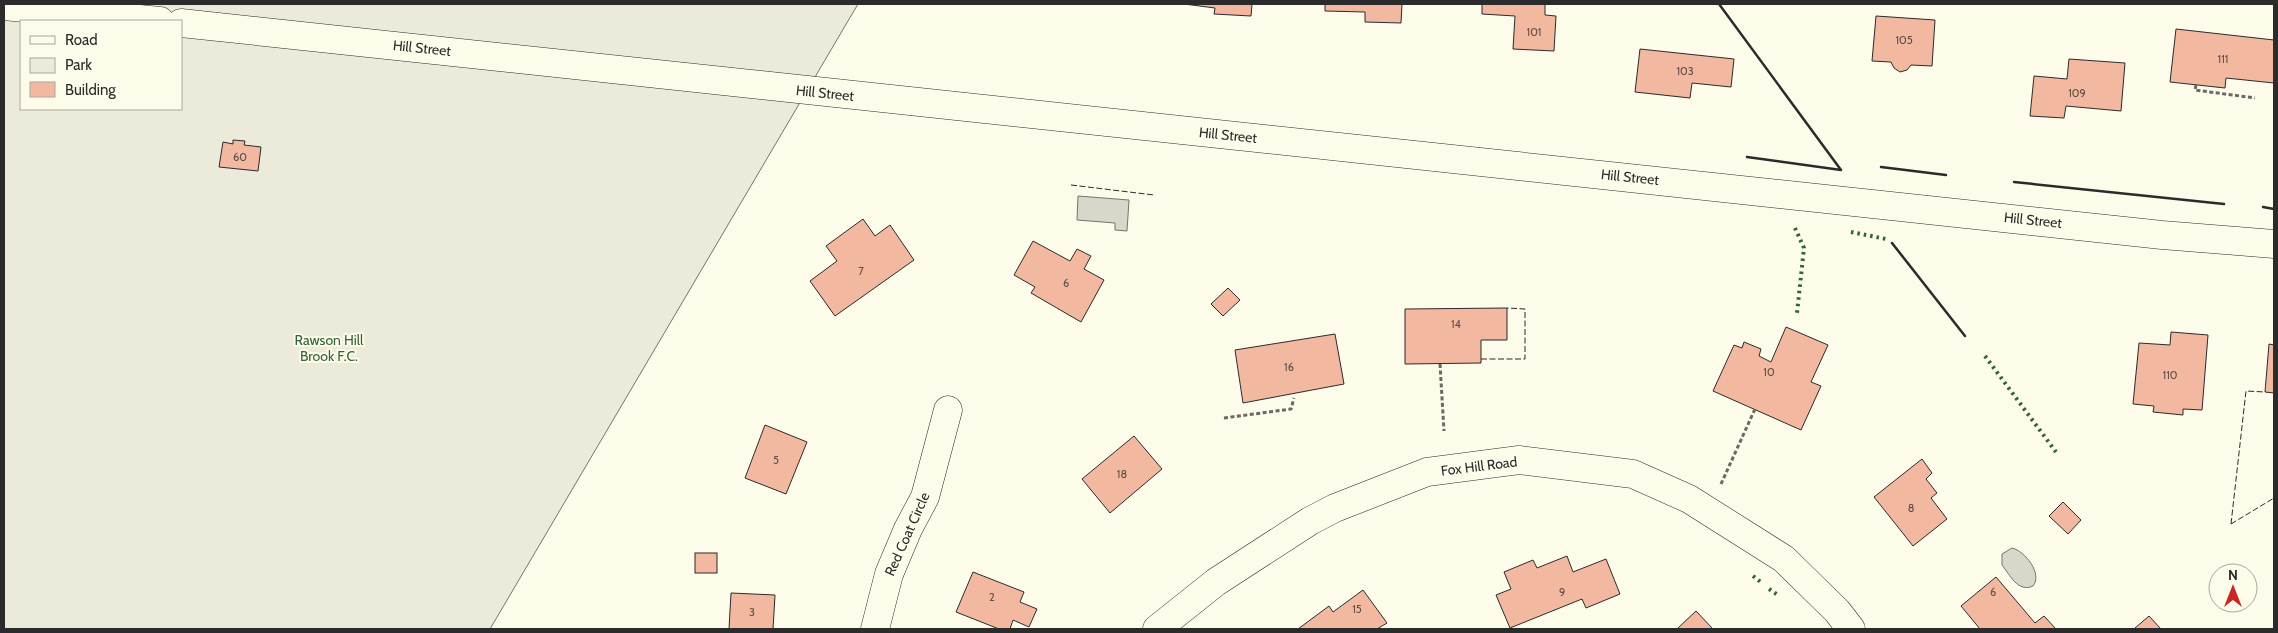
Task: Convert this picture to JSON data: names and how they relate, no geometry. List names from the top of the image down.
{
  "streets": {
    "street": ["Hill Street", "Fox Hill Road", "Red Coat Circle"]
  },
  "parks": ["Rawson Hill Brook F.C."],
  "house_numbers": [
    "101",
    "105",
    "111",
    "103",
    "109",
    "60",
    "7",
    "6",
    "14",
    "16",
    "10",
    "110",
    "5",
    "18",
    "8",
    "9",
    "6",
    "2",
    "15",
    "3"
  ],
  "legend": ["Road", "Park", "Building"],
  "north": "top"
}
